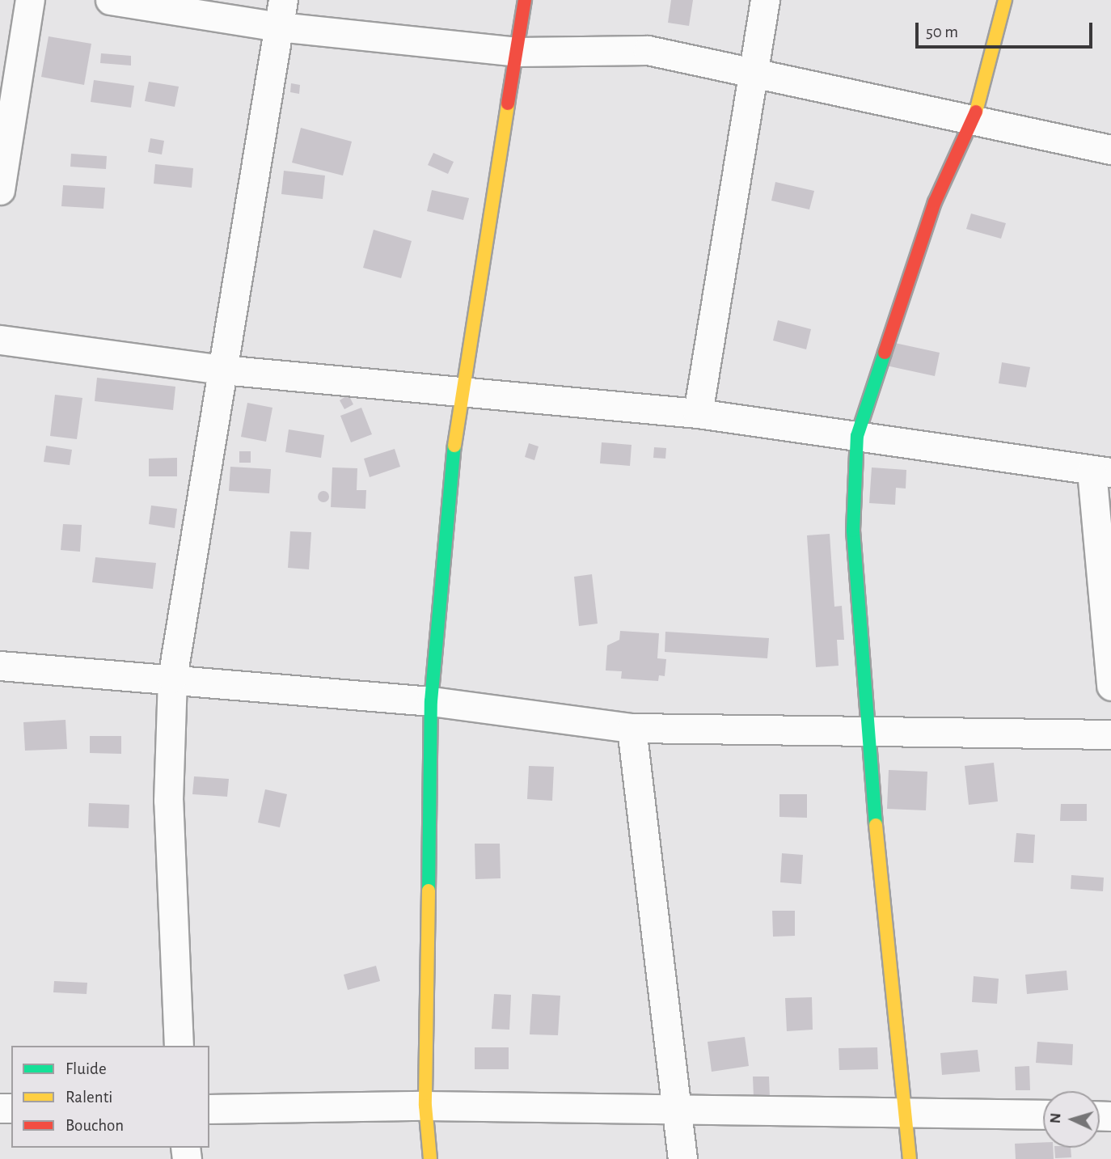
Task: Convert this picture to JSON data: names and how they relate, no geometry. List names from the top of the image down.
{
  "legend": ["Fluide", "Ralenti", "Bouchon"],
  "scale_bar": "50 m",
  "north": "left"
}
